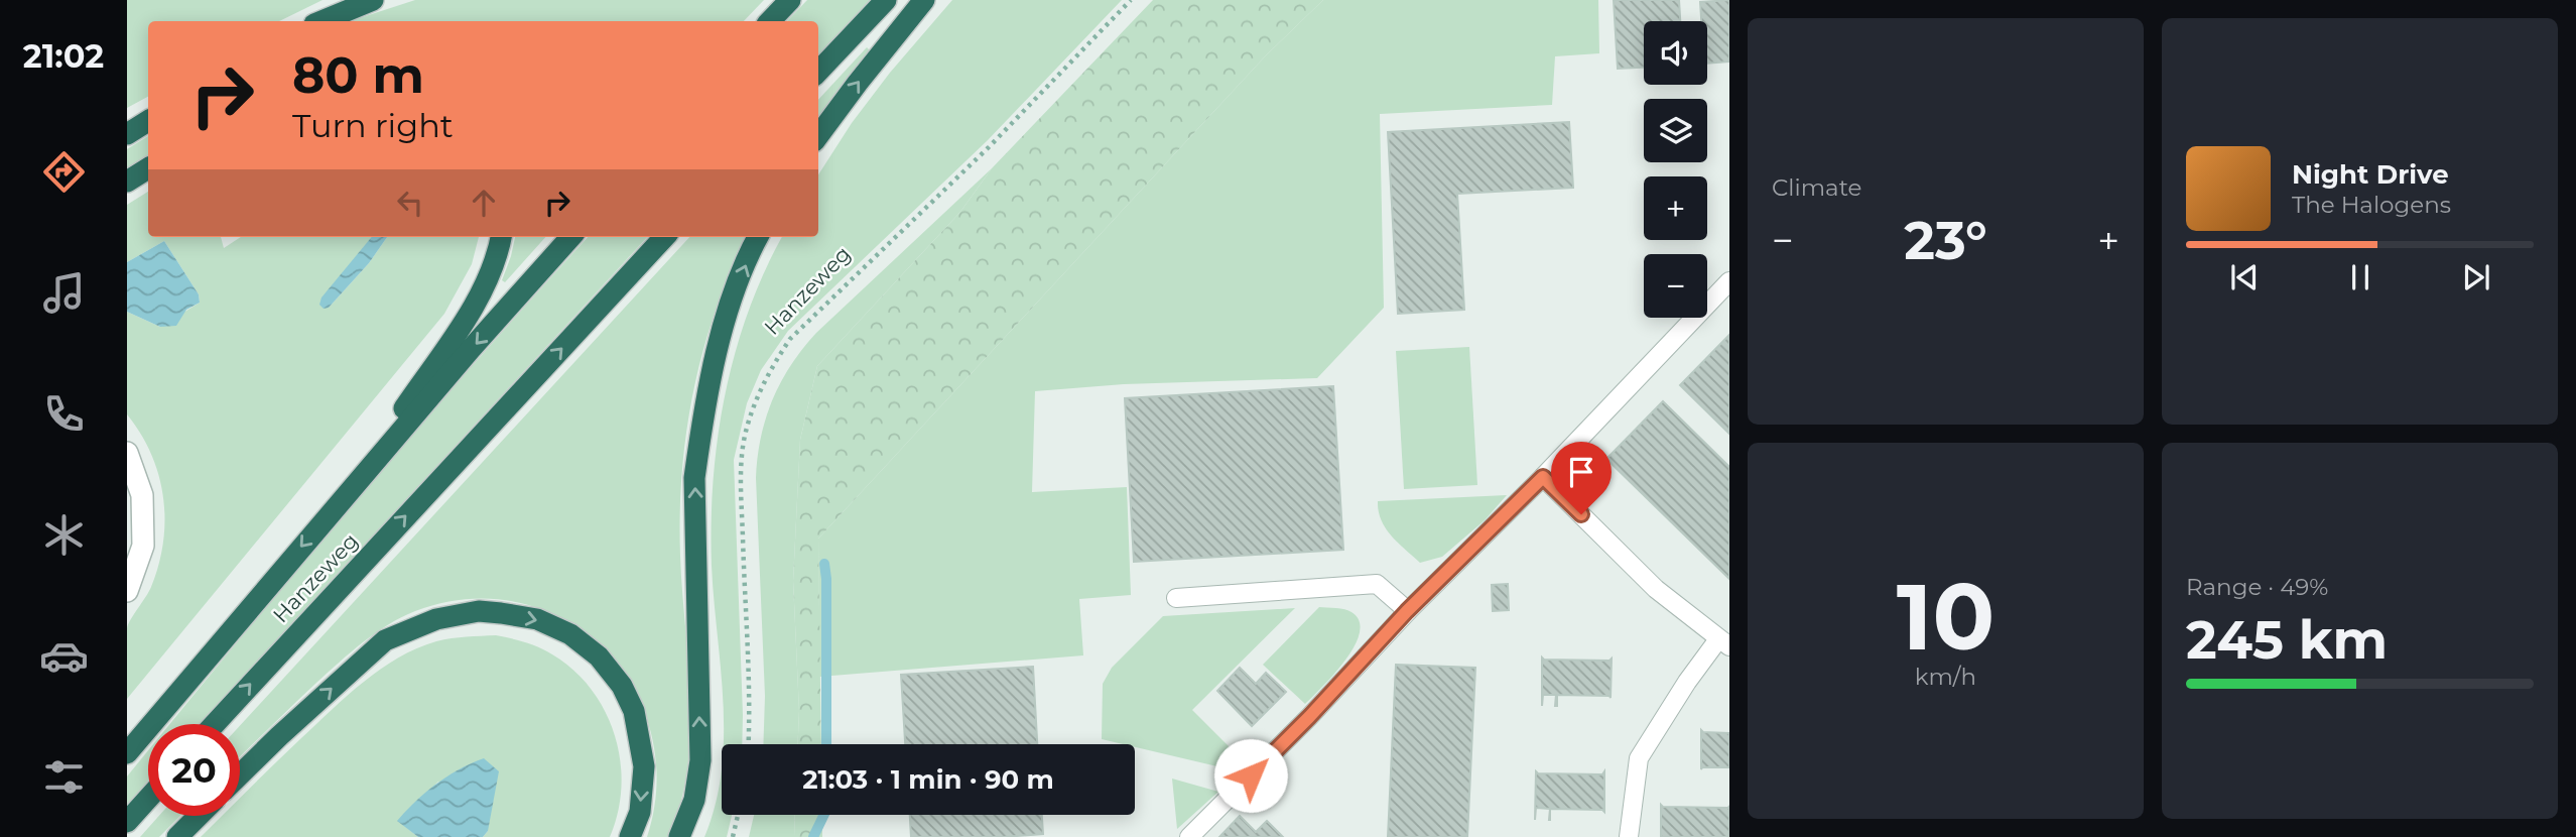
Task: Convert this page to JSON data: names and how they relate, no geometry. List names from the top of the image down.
{
  "streets": {
    "highway": ["Hanzeweg"]
  },
  "page": {
    "tabs": "21:02",
    "tile": [
      "Climate",
      ["10", "km/h"],
      ["Range · 49%", "245 km"]
    ],
    "map_buttons": ["+", "−"],
    "turn": ["80 m", "Turn right"],
    "song": ["Night Drive", "The Halogens"],
    "heat": ["−", "23°", "+"],
    "limit": "20",
    "trip": "21:03 · 1 min · 90 m"
  }
}
